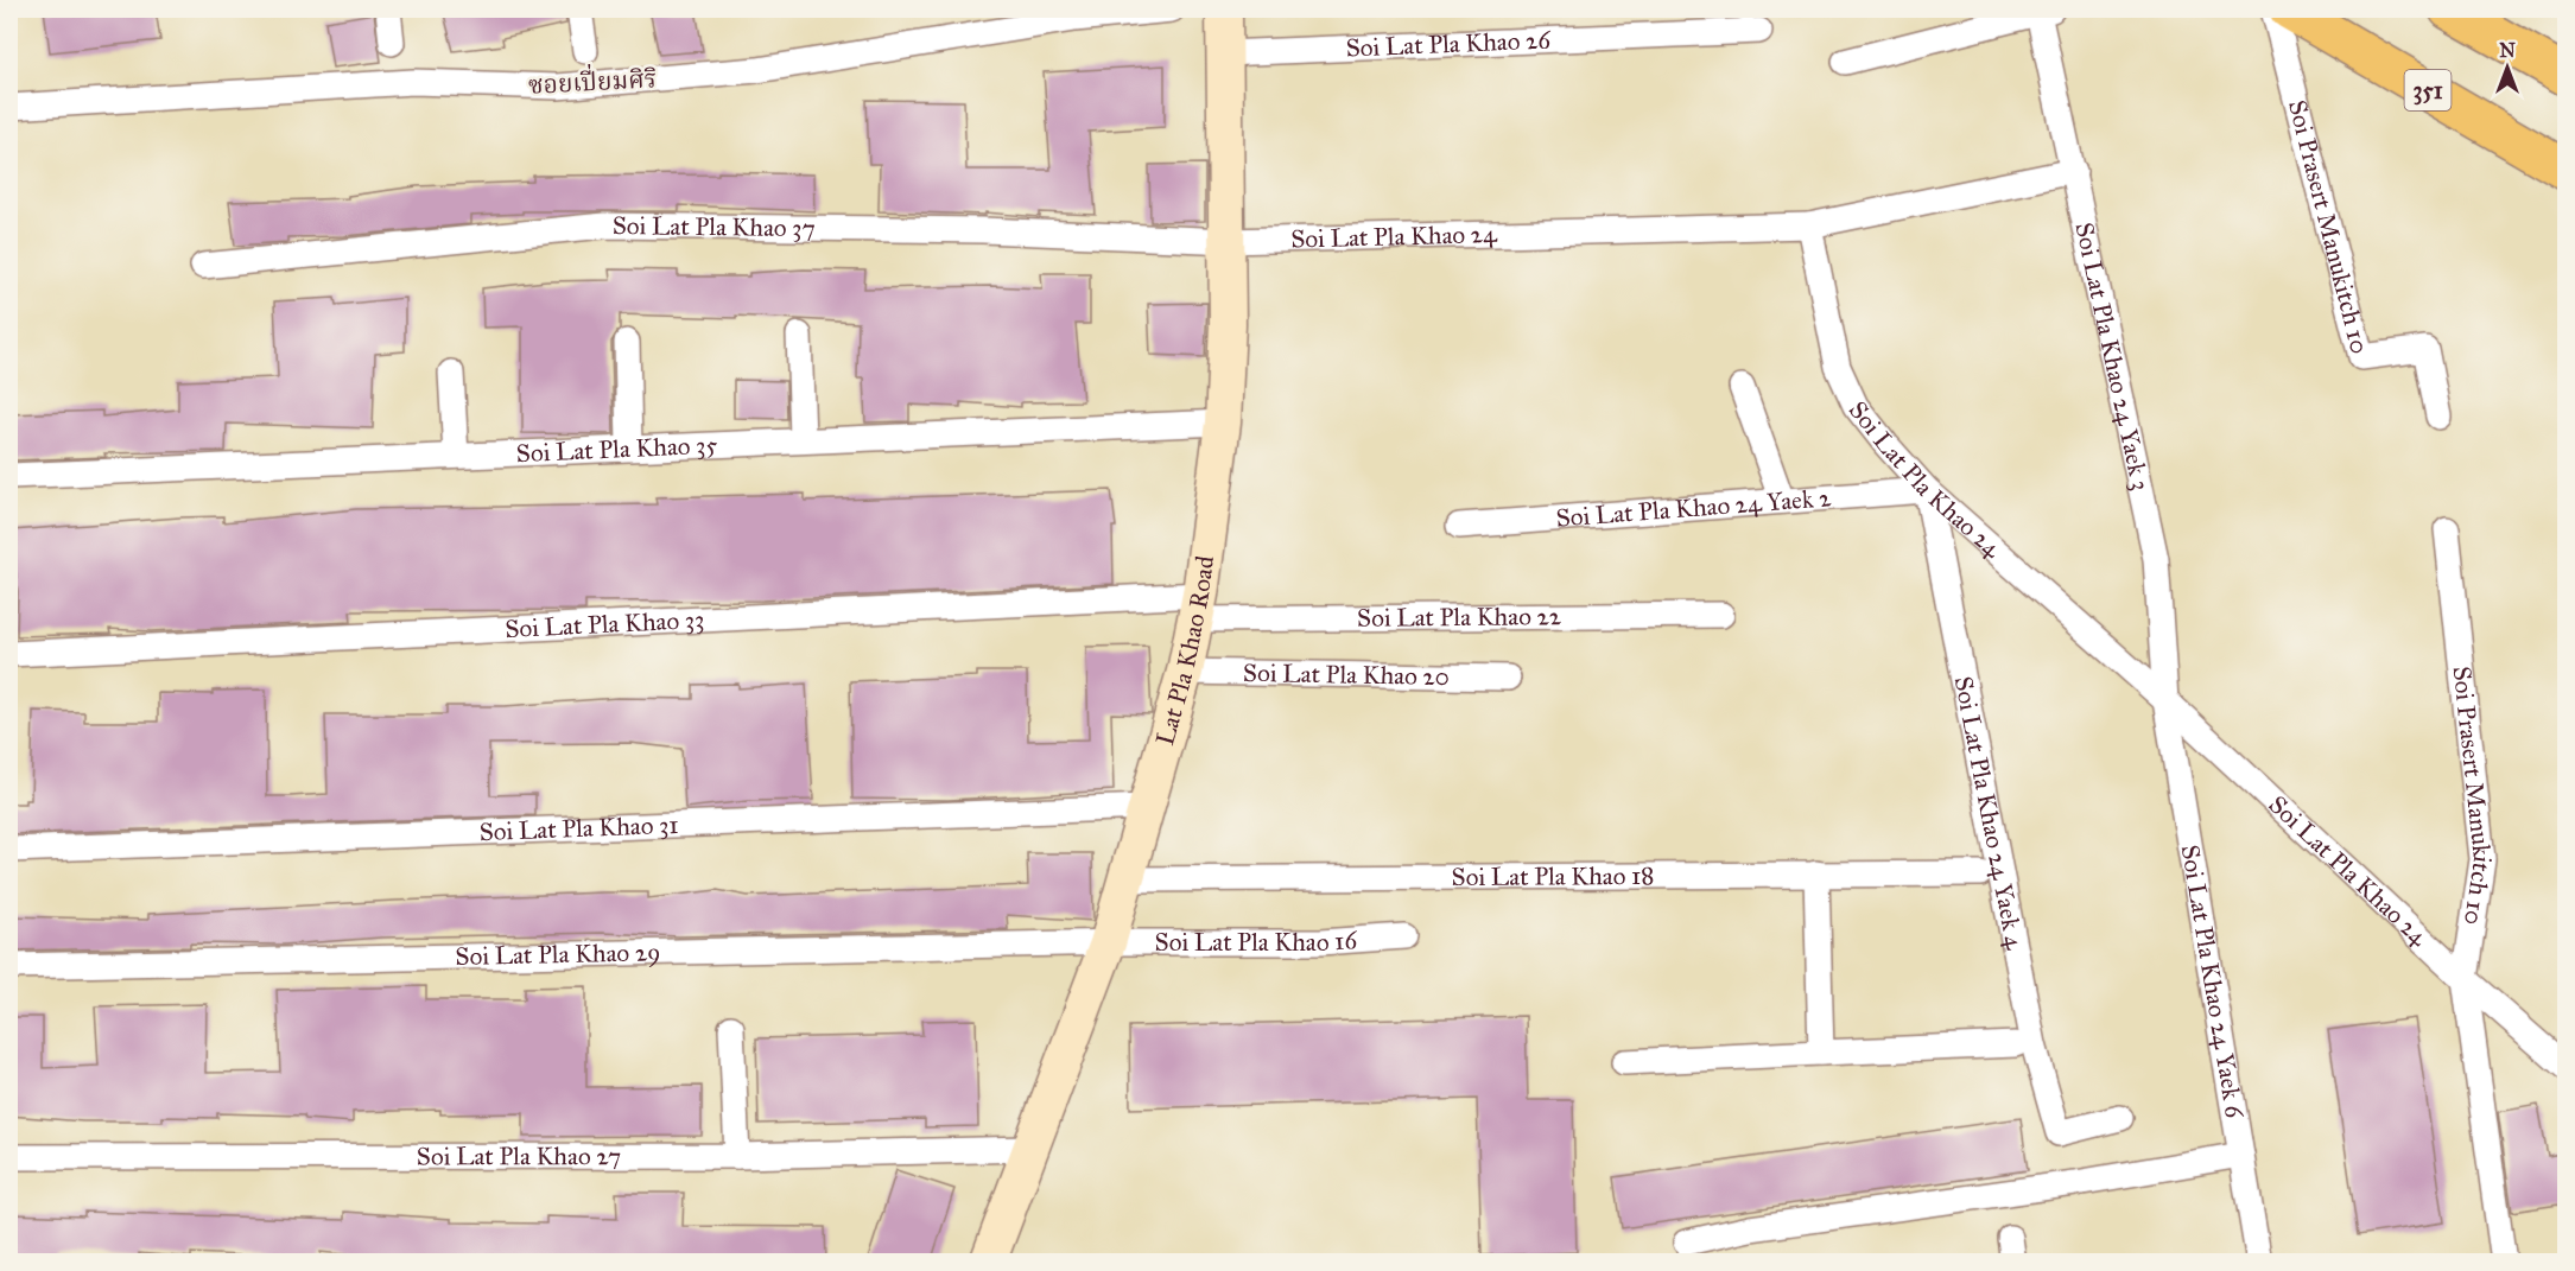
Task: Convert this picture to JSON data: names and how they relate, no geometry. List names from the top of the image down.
{
  "streets": {
    "main road": ["351", "Lat Pla Khao Road"],
    "street": [
      "Soi Lat Pla Khao 26",
      "ซอยเปี่ยมศิริ",
      "Soi Prasert Manukitch 10",
      "Soi Lat Pla Khao 37",
      "Soi Lat Pla Khao 24",
      "Soi Lat Pla Khao 24 Yaek 3",
      "Soi Lat Pla Khao 35",
      "Soi Lat Pla Khao 24 Yaek 2",
      "Soi Lat Pla Khao 22",
      "Soi Lat Pla Khao 33",
      "Soi Lat Pla Khao 20",
      "Soi Lat Pla Khao 24 Yaek 4",
      "Soi Lat Pla Khao 31",
      "Soi Lat Pla Khao 18",
      "Soi Lat Pla Khao 16",
      "Soi Lat Pla Khao 29",
      "Soi Lat Pla Khao 24 Yaek 6",
      "Soi Lat Pla Khao 27"
    ]
  },
  "crossings": [
    ["Soi Lat Pla Khao 26", "Lat Pla Khao Road"],
    ["Soi Prasert Manukitch 10", "Soi Lat Pla Khao 24"],
    ["Soi Lat Pla Khao 37", "Soi Lat Pla Khao 24"],
    ["Soi Lat Pla Khao 37", "Lat Pla Khao Road"],
    ["Soi Lat Pla Khao 24", "Soi Lat Pla Khao 24 Yaek 3"],
    ["Soi Lat Pla Khao 24", "Soi Lat Pla Khao 24 Yaek 2"],
    ["Soi Lat Pla Khao 24", "Lat Pla Khao Road"],
    ["Soi Lat Pla Khao 24", "Soi Lat Pla Khao 24 Yaek 4"],
    ["Soi Lat Pla Khao 24", "Soi Lat Pla Khao 24 Yaek 6"],
    ["Soi Lat Pla Khao 24 Yaek 3", "Soi Lat Pla Khao 24 Yaek 6"],
    ["Soi Lat Pla Khao 35", "Lat Pla Khao Road"],
    ["Soi Lat Pla Khao 24 Yaek 2", "Soi Lat Pla Khao 24 Yaek 4"],
    ["Soi Lat Pla Khao 22", "Soi Lat Pla Khao 33"],
    ["Soi Lat Pla Khao 22", "Lat Pla Khao Road"],
    ["Soi Lat Pla Khao 33", "Lat Pla Khao Road"],
    ["Lat Pla Khao Road", "Soi Lat Pla Khao 20"],
    ["Lat Pla Khao Road", "Soi Lat Pla Khao 31"],
    ["Lat Pla Khao Road", "Soi Lat Pla Khao 18"],
    ["Lat Pla Khao Road", "Soi Lat Pla Khao 16"],
    ["Lat Pla Khao Road", "Soi Lat Pla Khao 29"],
    ["Lat Pla Khao Road", "Soi Lat Pla Khao 27"],
    ["Soi Lat Pla Khao 16", "Soi Lat Pla Khao 29"]
  ],
  "north": "top"
}
